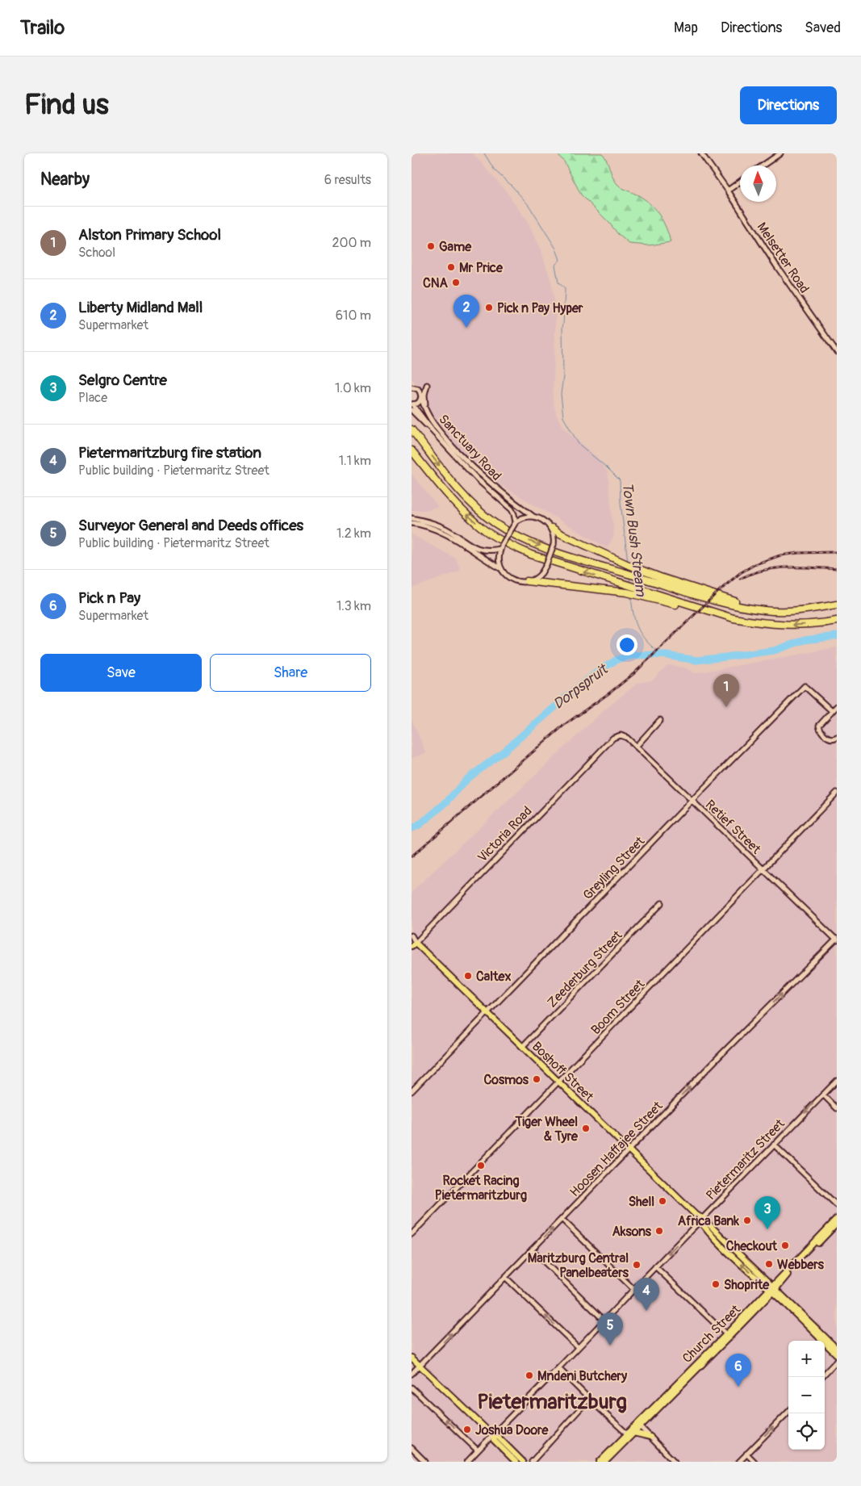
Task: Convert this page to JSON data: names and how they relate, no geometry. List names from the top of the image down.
{
  "streets": {
    "main road": ["Boshoff Street", "Church Street"],
    "street": [
      "Melsetter Road",
      "Sanctuary Road",
      "Retief Street",
      "Victoria Road",
      "Greyling Street",
      "Zeederburg Street",
      "Boom Street",
      "Hoosen Haffajee Street",
      "Pietermaritz Street"
    ]
  },
  "crossings": [
    ["Retief Street", "Victoria Road"],
    ["Retief Street", "Greyling Street"],
    ["Retief Street", "Boom Street"],
    ["Retief Street", "Hoosen Haffajee Street"],
    ["Victoria Road", "Boshoff Street"],
    ["Greyling Street", "Boshoff Street"],
    ["Zeederburg Street", "Boshoff Street"],
    ["Boom Street", "Boshoff Street"],
    ["Boshoff Street", "Hoosen Haffajee Street"],
    ["Boshoff Street", "Pietermaritz Street"],
    ["Boshoff Street", "Church Street"]
  ],
  "one_way": ["Hoosen Haffajee Street"],
  "districts": ["Pietermaritzburg"],
  "water": ["Town Bush Stream", "Dorpspruit"],
  "places": [
    "Game",
    "Mr Price",
    "CNA",
    "Pick n Pay Hyper",
    "Caltex",
    "Cosmos",
    "Tiger Wheel & Tyre",
    "Rocket Racing Pietermaritzburg",
    "Shell",
    "Africa Bank",
    "Aksons",
    "Checkout",
    "Webbers",
    "Maritzburg Central Panelbeaters",
    "Shoprite",
    "Mndeni Butchery",
    "Joshua Doore"
  ],
  "north": "top",
  "page": {
    "header": "Trailo",
    "nav": ["Map", "Directions", "Saved"],
    "buttons": [
      "Directions",
      ["Save", "Share"]
    ],
    "title": "Find us",
    "heading": ["Nearby", "6 results"],
    "list": [
      {
        "mark": "1",
        "name": "Alston Primary School",
        "note": "School",
        "value": "200 m"
      },
      {
        "mark": "2",
        "name": "Liberty Midland Mall",
        "note": "Supermarket",
        "value": "610 m"
      },
      {
        "mark": "3",
        "name": "Selgro Centre",
        "note": "Place",
        "value": "1.0 km"
      },
      {
        "mark": "4",
        "name": "Pietermaritzburg fire station",
        "note": "Public building · Pietermaritz Street",
        "value": "1.1 km"
      },
      {
        "mark": "5",
        "name": "Surveyor General and Deeds offices",
        "note": "Public building · Pietermaritz Street",
        "value": "1.2 km"
      },
      {
        "mark": "6",
        "name": "Pick n Pay",
        "note": "Supermarket",
        "value": "1.3 km"
      }
    ],
    "pins": [
      "2",
      "1",
      "3",
      "4",
      "5",
      "6"
    ],
    "map_buttons": ["+", "−"]
  }
}
